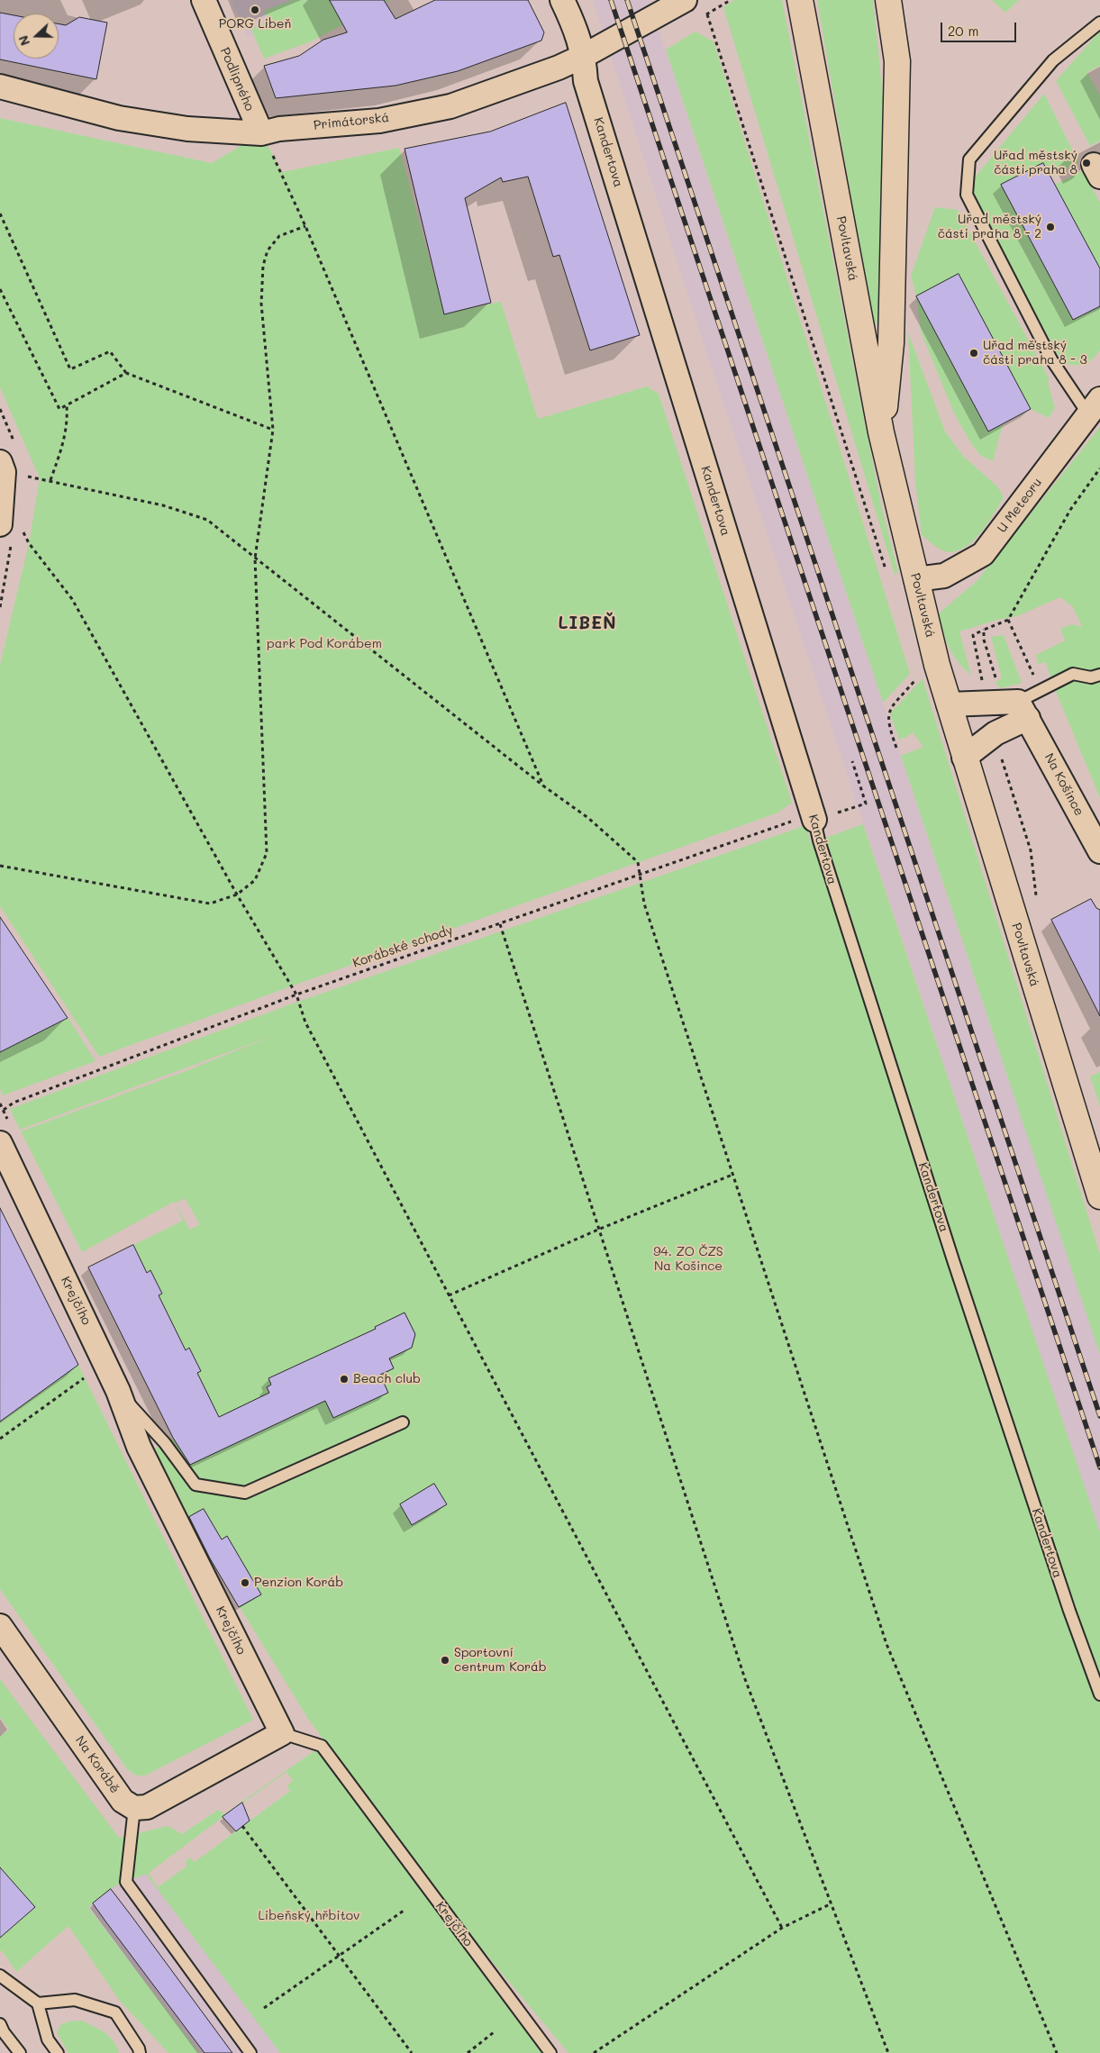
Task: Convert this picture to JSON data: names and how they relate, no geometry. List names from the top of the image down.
{
  "streets": {
    "main road": ["Povltavská"],
    "street": [
      "Podlipného",
      "Primátorská",
      "Kandertova",
      "U Meteoru",
      "Na Košince",
      "Krejčího",
      "Na Korábě"
    ],
    "path": ["Korábské schody"]
  },
  "crossings": [
    ["Podlipného", "Primátorská"],
    ["Primátorská", "Kandertova"],
    ["Kandertova", "Korábské schody"],
    ["Povltavská", "U Meteoru"]
  ],
  "districts": ["LIBEŇ"],
  "parks": ["park Pod Korábem", "94. ZO ČZS Na Košince", "Libeňský hřbitov"],
  "places": [
    "PORG Libeň",
    "Uřad městský části praha 8",
    "Uřad městský části praha 8 - 2",
    "Uřad městský části praha 8 - 3",
    "Beach club",
    "Penzion Koráb",
    "Sportovní centrum Koráb"
  ],
  "scale_bar": "20 m",
  "north": "left"
}
